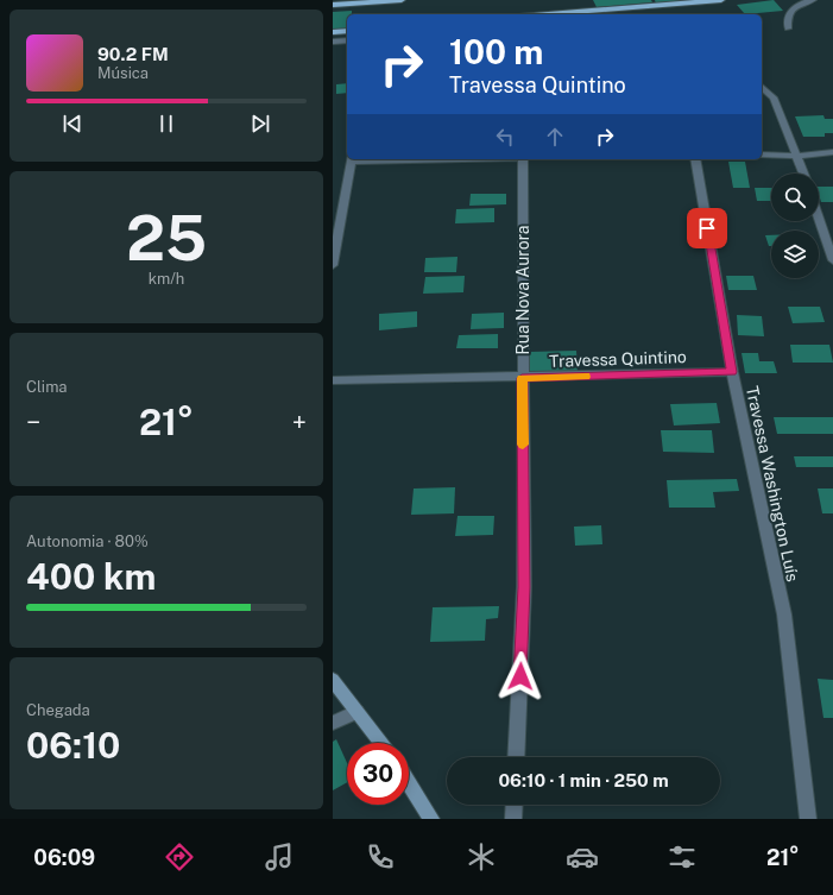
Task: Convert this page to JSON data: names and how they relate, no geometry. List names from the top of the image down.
{
  "streets": {
    "street": ["Rua Nova Aurora", "Travessa Quintino", "Travessa Washington Luís"]
  },
  "crossings": [
    ["Rua Nova Aurora", "Travessa Quintino"],
    ["Travessa Quintino", "Travessa Washington Luís"]
  ],
  "page": {
    "turn": ["100 m", "Travessa Quintino"],
    "song": ["90.2 FM", "Música"],
    "tile": [
      ["25", "km/h"],
      "Clima",
      ["Autonomia · 80%", "400 km"],
      ["Chegada", "06:10"]
    ],
    "heat": ["−", "21°", "+"],
    "limit": "30",
    "trip": "06:10 · 1 min · 250 m",
    "tabs": ["06:09", "21°"]
  }
}
